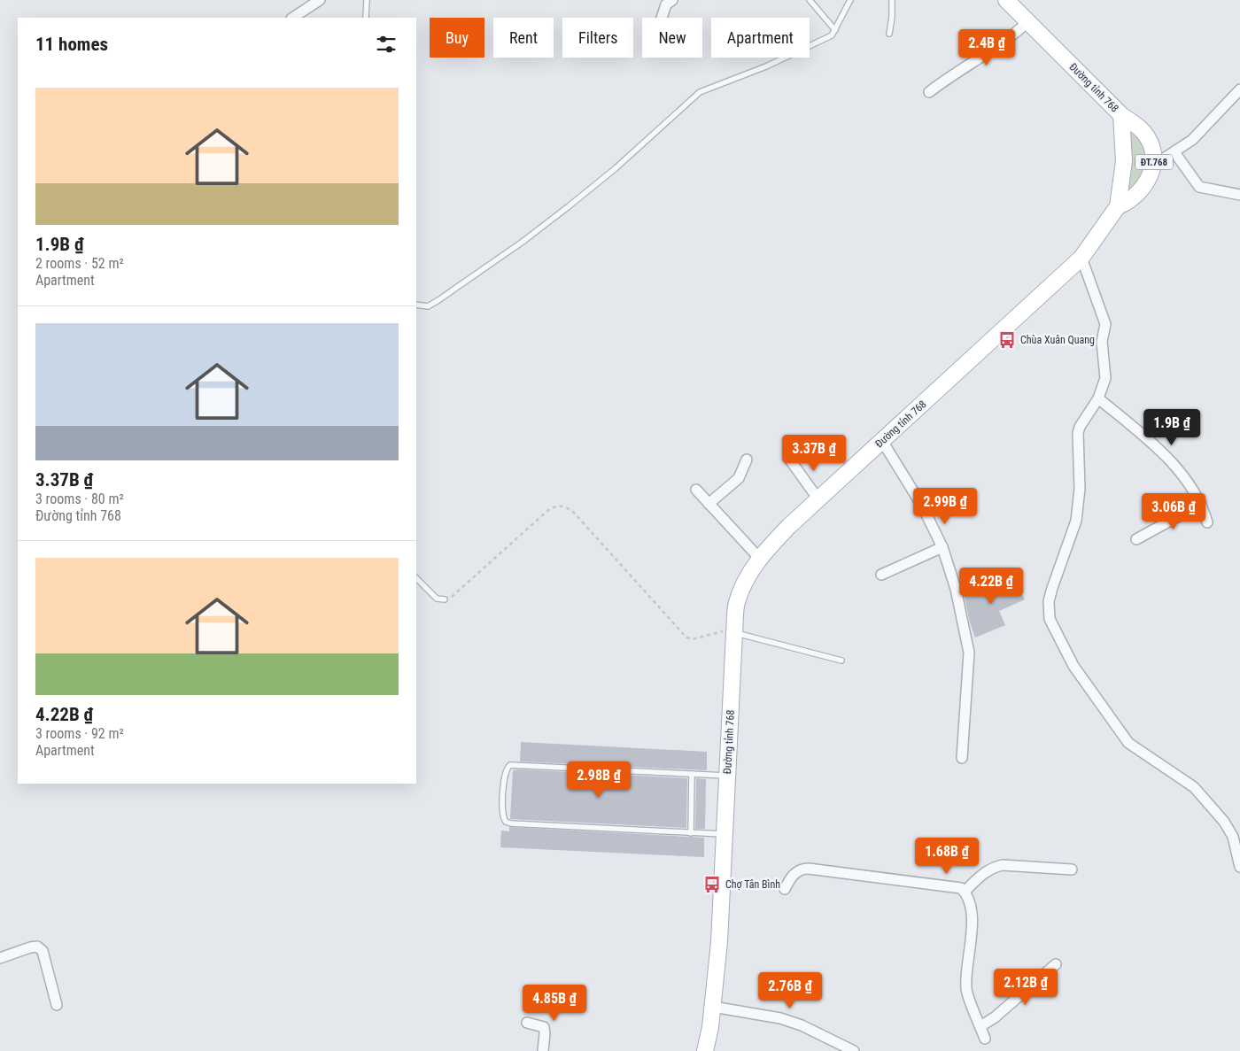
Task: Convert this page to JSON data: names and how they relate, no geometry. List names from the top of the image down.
{
  "streets": {
    "main road": ["Đường tỉnh 768", "ĐT.768"]
  },
  "crossings": [
    ["Đường tỉnh 768", "ĐT.768"]
  ],
  "places": {
    "bus stop": ["Chùa Xuân Quang", "Chợ Tân Bình"]
  },
  "page": {
    "chip": [
      "Buy",
      "Rent",
      "Filters",
      "New",
      "Apartment"
    ],
    "heading": "11 homes",
    "price": [
      "2.4B ₫",
      "1.9B ₫",
      "3.37B ₫",
      "2.99B ₫",
      "3.06B ₫",
      "4.22B ₫",
      "2.98B ₫",
      "1.68B ₫",
      "2.12B ₫",
      "2.76B ₫",
      "4.85B ₫"
    ],
    "list": [
      {
        "name": "1.9B ₫",
        "note": "2 rooms · 52 m² · Apartment"
      },
      {
        "name": "3.37B ₫",
        "note": "3 rooms · 80 m² · Đường tỉnh 768"
      },
      {
        "name": "4.22B ₫",
        "note": "3 rooms · 92 m² · Apartment"
      }
    ]
  }
}
